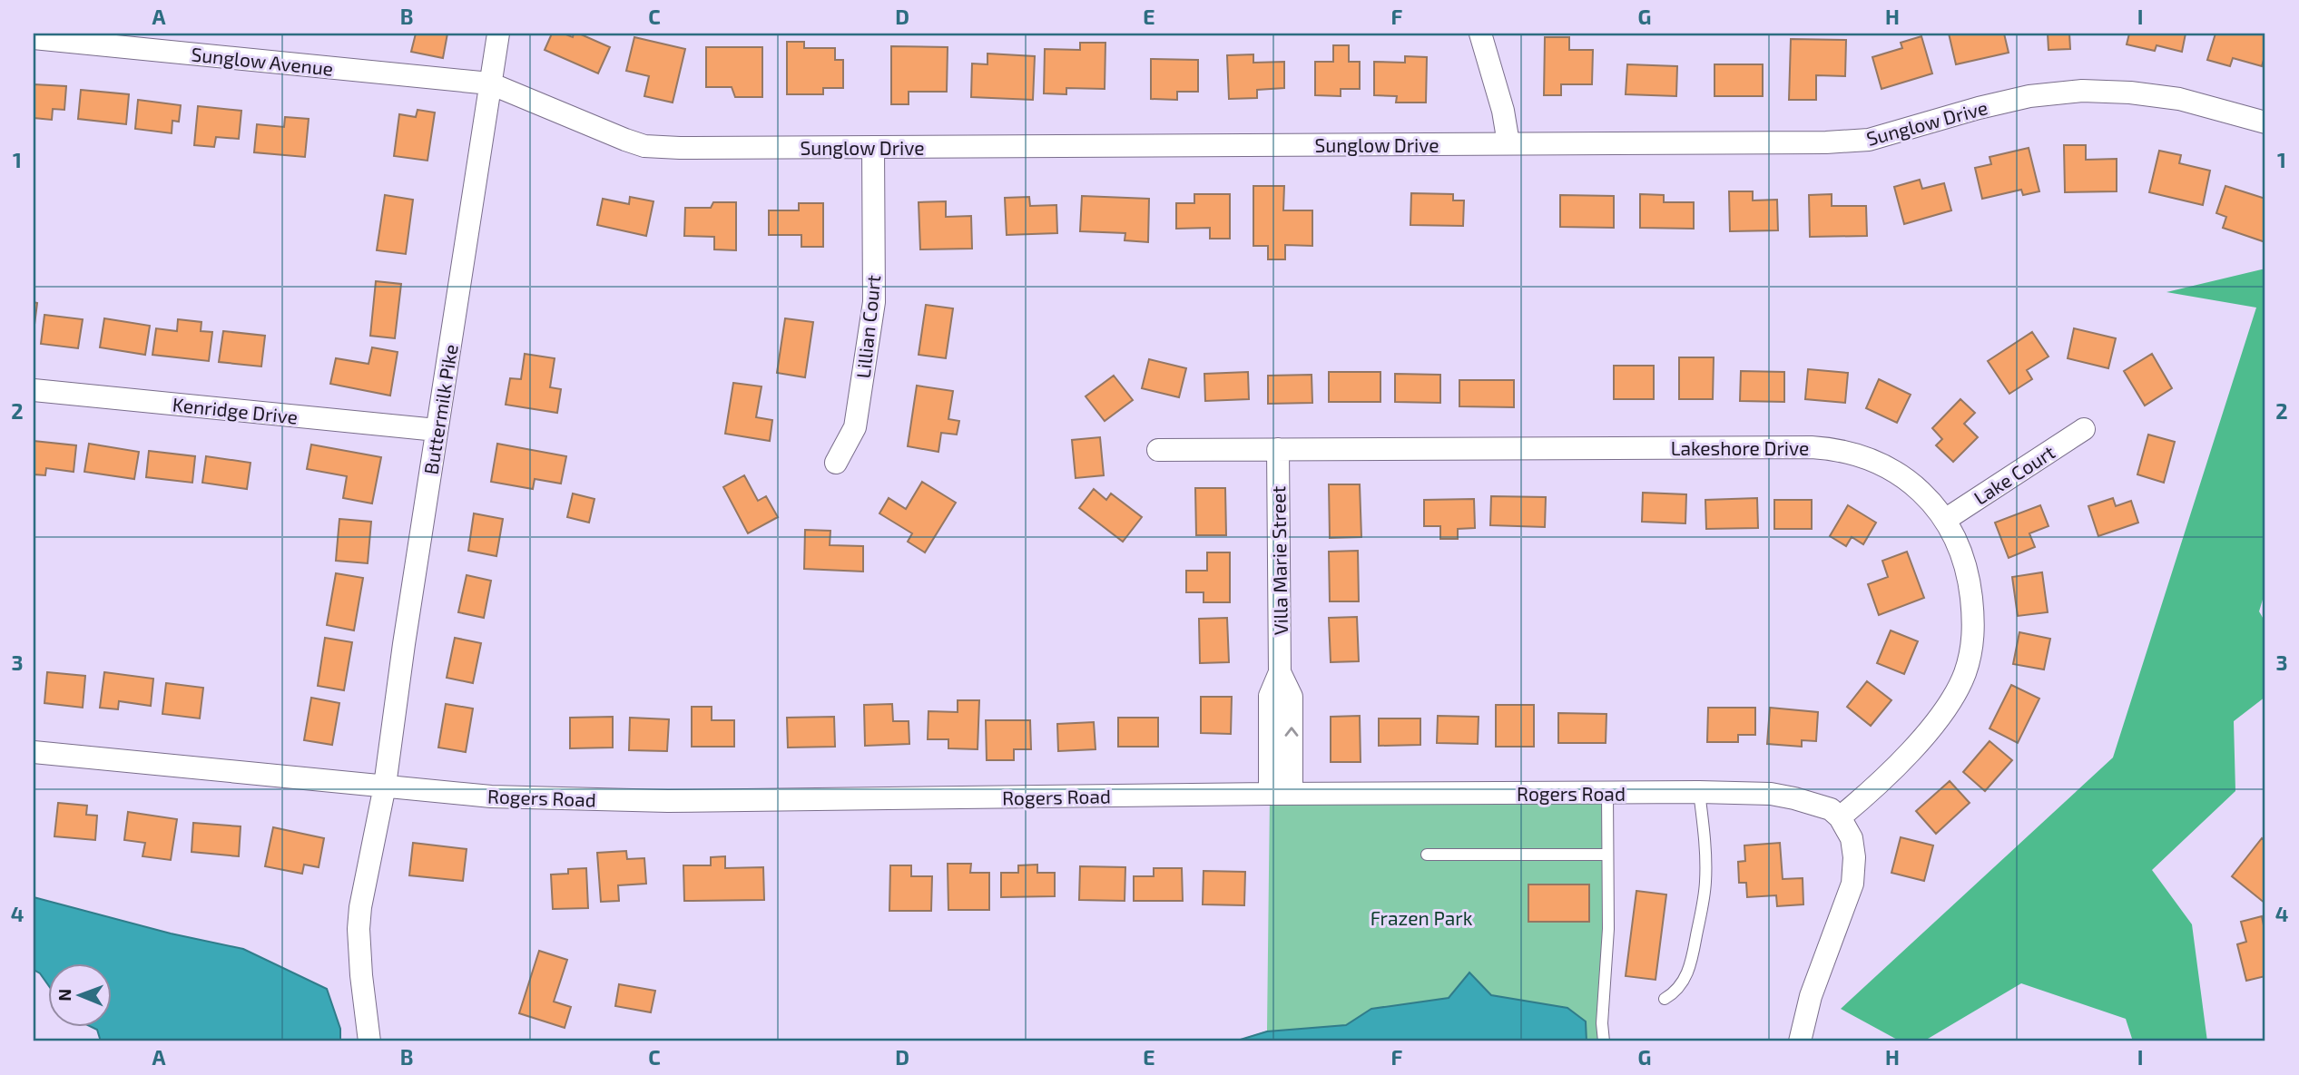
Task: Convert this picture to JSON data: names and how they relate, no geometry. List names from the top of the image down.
{
  "streets": {
    "street": [
      "Sunglow Avenue",
      "Sunglow Drive",
      "Lillian Court",
      "Buttermilk Pike",
      "Kenridge Drive",
      "Lakeshore Drive",
      "Lake Court",
      "Villa Marie Street",
      "Rogers Road"
    ]
  },
  "crossings": [
    ["Sunglow Avenue", "Sunglow Drive"],
    ["Sunglow Avenue", "Buttermilk Pike"],
    ["Sunglow Drive", "Lillian Court"],
    ["Sunglow Drive", "Buttermilk Pike"],
    ["Buttermilk Pike", "Kenridge Drive"],
    ["Buttermilk Pike", "Rogers Road"],
    ["Lakeshore Drive", "Lake Court"],
    ["Lakeshore Drive", "Villa Marie Street"],
    ["Lakeshore Drive", "Rogers Road"],
    ["Villa Marie Street", "Rogers Road"]
  ],
  "parks": ["Frazen Park"],
  "north": "left",
  "grid": {
    "columns": [
      "A",
      "B",
      "C",
      "D",
      "E",
      "F",
      "G",
      "H",
      "I"
    ],
    "rows": [
      "1",
      "2",
      "3",
      "4"
    ]
  }
}
